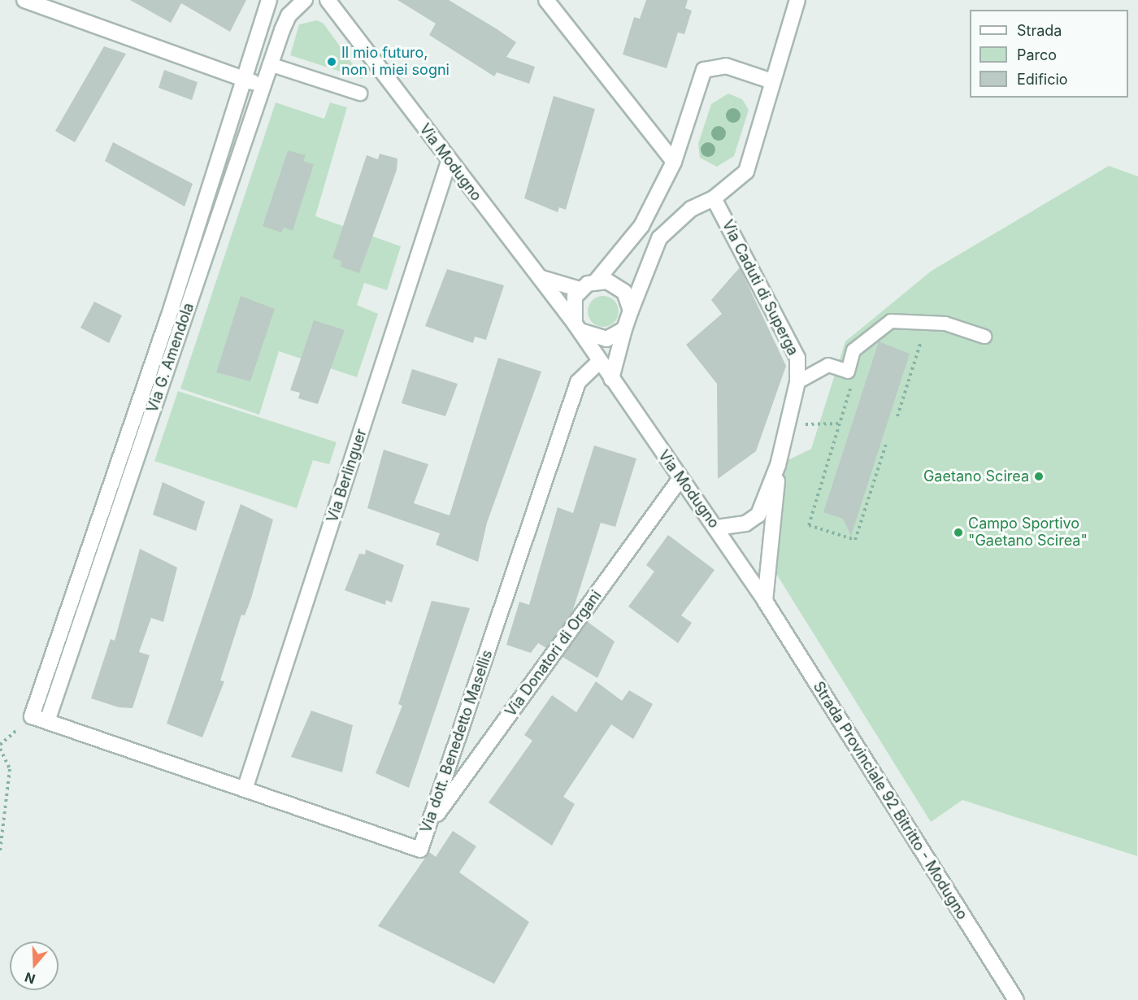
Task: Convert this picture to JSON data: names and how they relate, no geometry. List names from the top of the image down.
{
  "streets": {
    "street": [
      "Via Modugno",
      "Via Caduti di Superga",
      "Via G. Amendola",
      "Via Berlinguer",
      "Via Donatori di Organi",
      "Via dott. Benedetto Masellis",
      "Strada Provinciale 92 Bitritto - Modugno"
    ]
  },
  "crossings": [
    ["Via Modugno", "Via Caduti di Superga"],
    ["Via Modugno", "Via Berlinguer"],
    ["Via Modugno", "Via Donatori di Organi"],
    ["Via Modugno", "Via dott. Benedetto Masellis"],
    ["Via Modugno", "Strada Provinciale 92 Bitritto - Modugno"],
    ["Via Caduti di Superga", "Strada Provinciale 92 Bitritto - Modugno"],
    ["Via G. Amendola", "Via dott. Benedetto Masellis"],
    ["Via Berlinguer", "Via dott. Benedetto Masellis"],
    ["Via Donatori di Organi", "Via dott. Benedetto Masellis"]
  ],
  "places": ["Il mio futuro, non i miei sogni", "Gaetano Scirea", "Campo Sportivo \"Gaetano Scirea\""],
  "legend": ["Strada", "Parco", "Edificio"],
  "north": "bottom"
}
